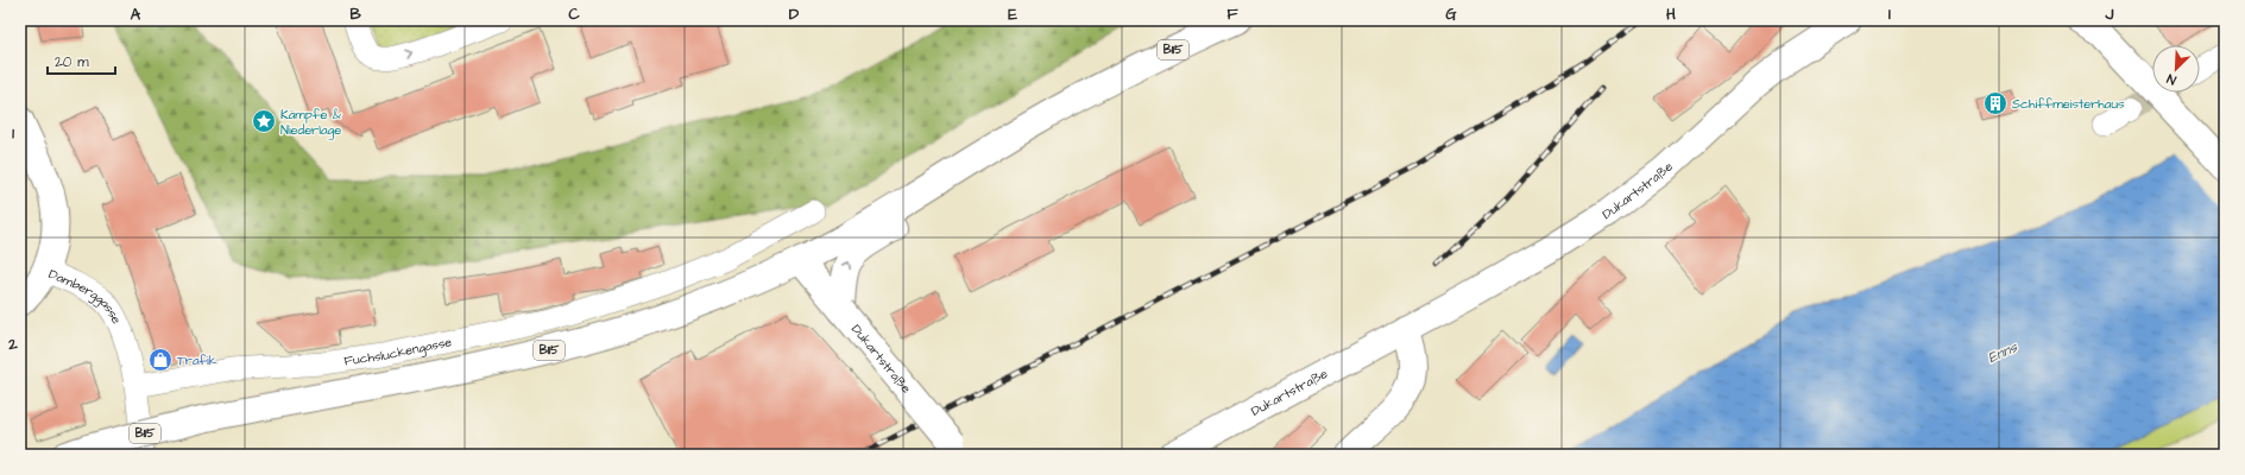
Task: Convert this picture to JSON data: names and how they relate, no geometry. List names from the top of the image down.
{
  "streets": {
    "main road": ["B115", "Dukartstraße", "Damberggasse"],
    "street": ["Fuchsluckengasse"]
  },
  "crossings": [
    ["B115", "Dukartstraße"],
    ["Damberggasse", "Fuchsluckengasse"]
  ],
  "water": ["Enns"],
  "places": {
    "building": ["Schiffmeisterhaus"],
    "place": ["Kämpfe & Niederlage"],
    "shop": ["Trafik"]
  },
  "scale_bar": "20 m",
  "north": "bottom left",
  "grid": {
    "columns": [
      "A",
      "B",
      "C",
      "D",
      "E",
      "F",
      "G",
      "H",
      "I",
      "J"
    ],
    "rows": ["1", "2"]
  }
}
